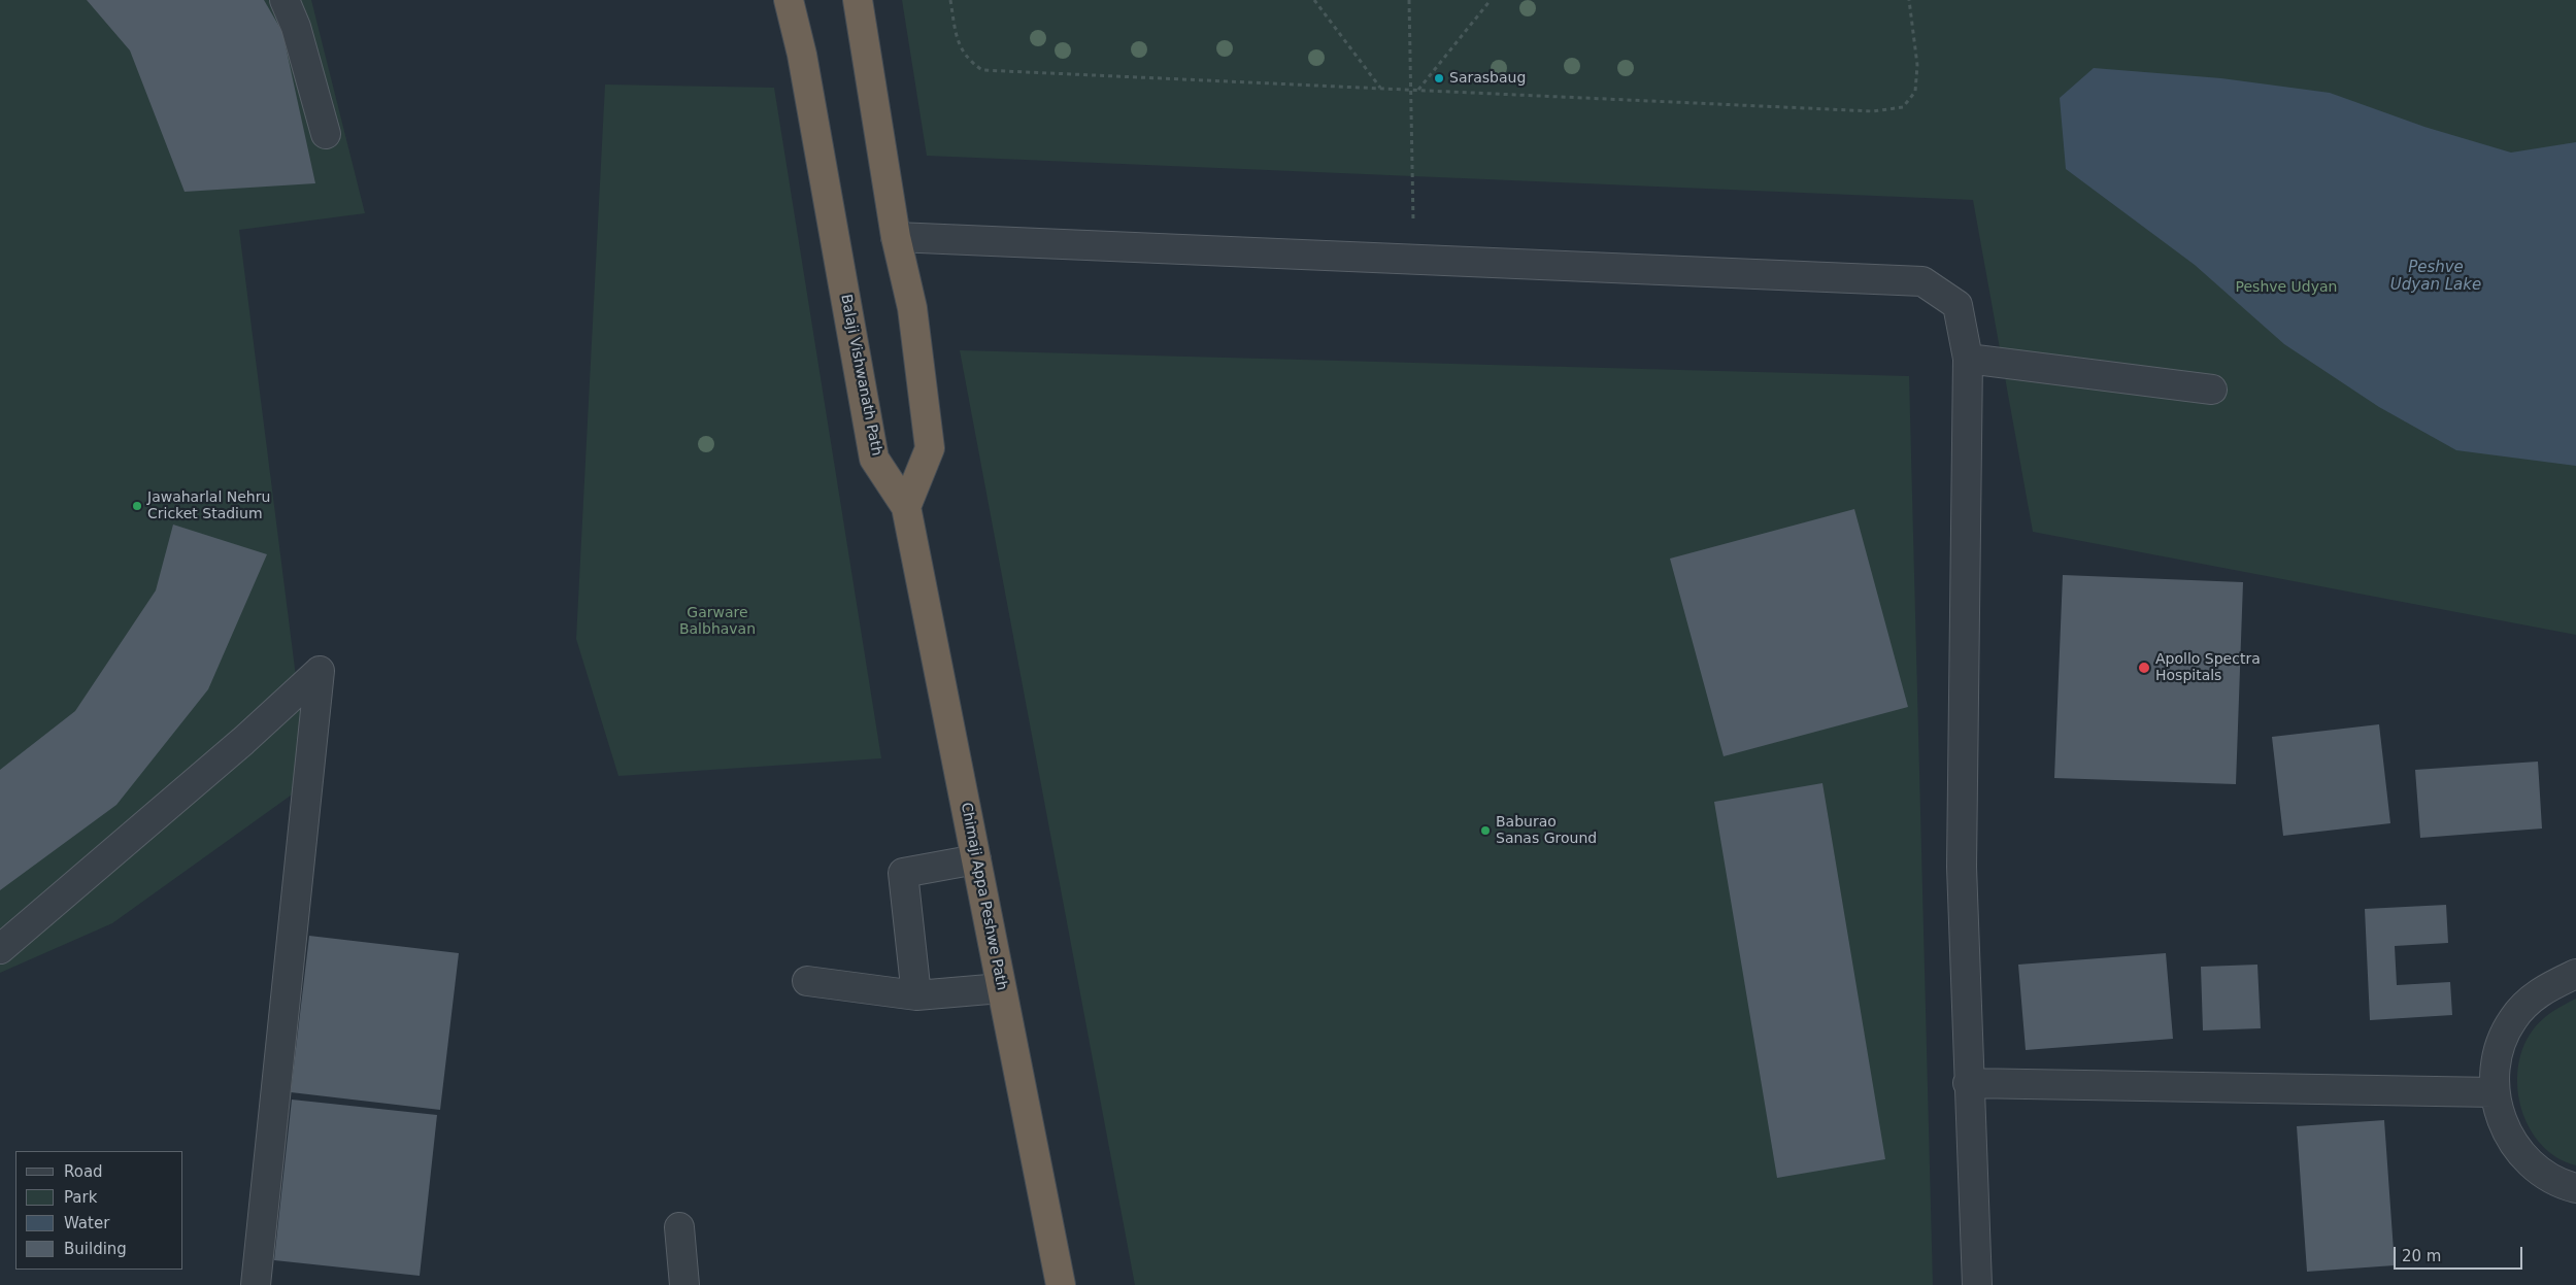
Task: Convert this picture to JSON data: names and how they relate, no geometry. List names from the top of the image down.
{
  "streets": {
    "highway": ["Balaji Vishwanath Path", "Chimaji Appa Peshwe Path"]
  },
  "crossings": [
    ["Balaji Vishwanath Path", "Chimaji Appa Peshwe Path"]
  ],
  "water": ["Peshve Udyan Lake"],
  "parks": ["Peshve Udyan", "Garware Balbhavan"],
  "places": [
    "Sarasbaug",
    "Jawaharlal Nehru Cricket Stadium",
    "Apollo Spectra Hospitals",
    "Baburao Sanas Ground"
  ],
  "legend": [
    "Road",
    "Park",
    "Water",
    "Building"
  ],
  "scale_bar": "20 m"
}
